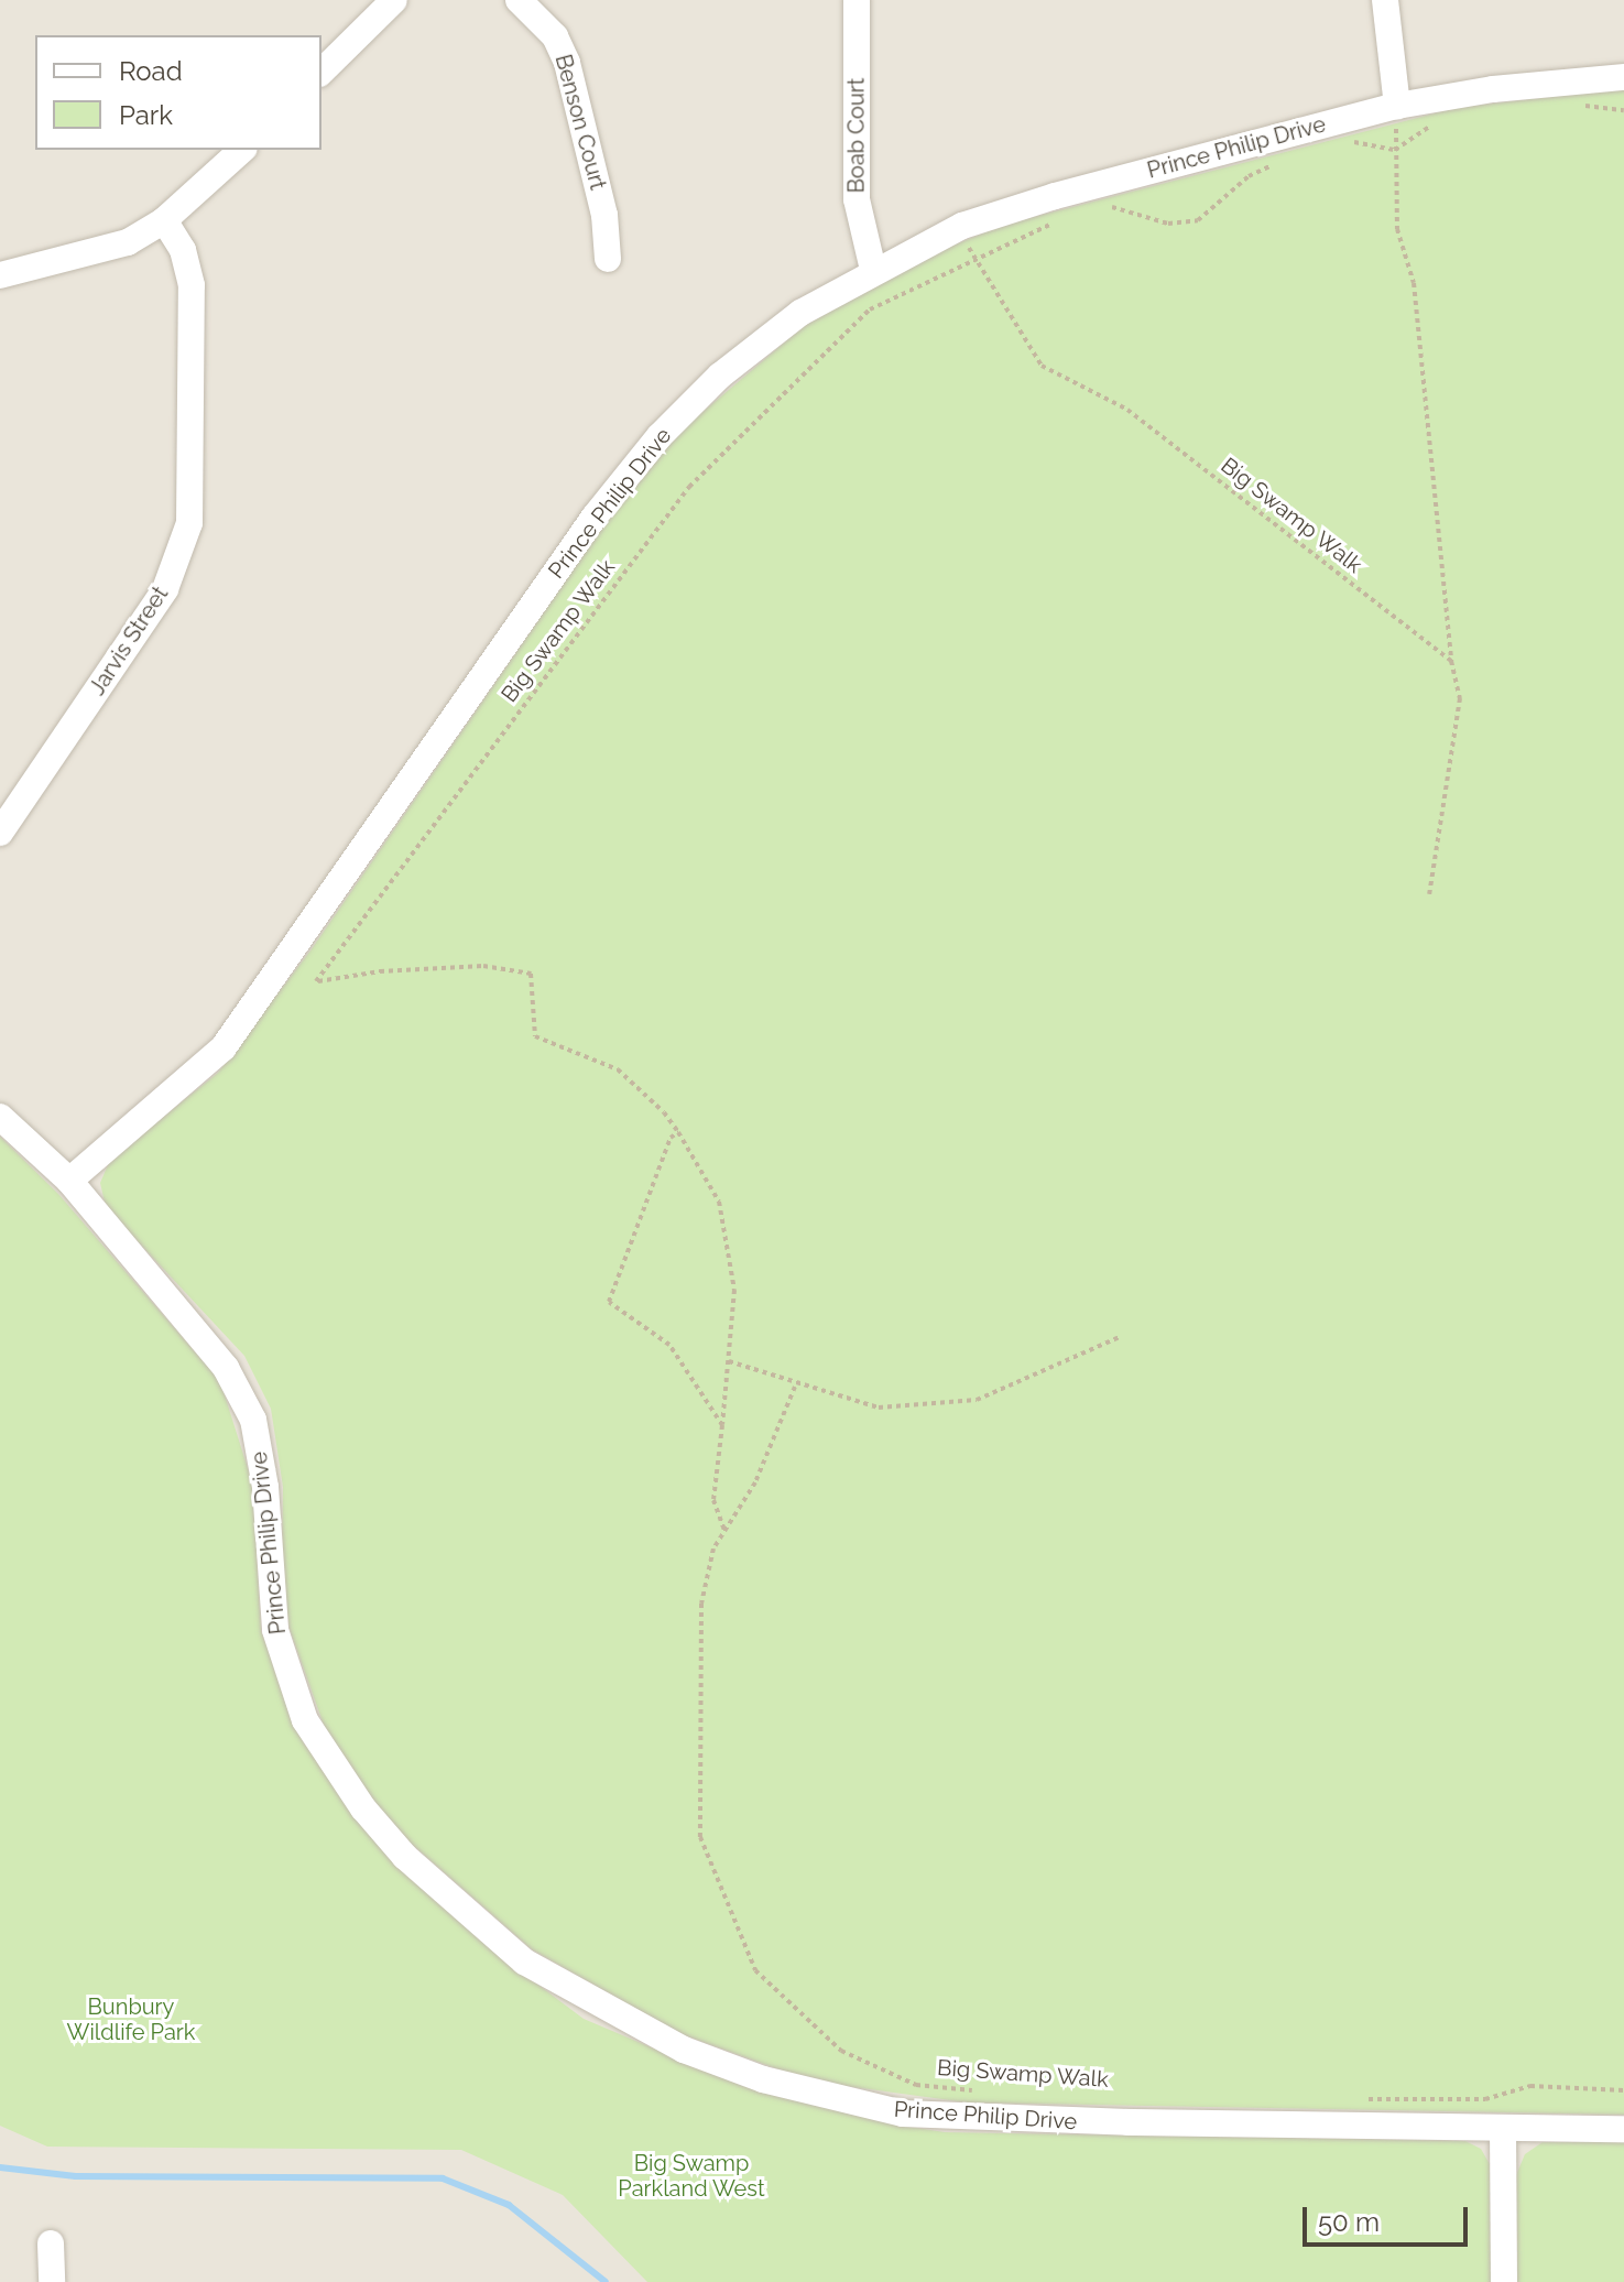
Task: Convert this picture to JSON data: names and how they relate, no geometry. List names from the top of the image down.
{
  "streets": {
    "street": [
      "Benson Court",
      "Boab Court",
      "Prince Philip Drive",
      "Jarvis Street"
    ],
    "path": ["Big Swamp Walk"]
  },
  "crossings": [
    ["Boab Court", "Prince Philip Drive"]
  ],
  "parks": ["Bunbury Wildlife Park", "Big Swamp Parkland West"],
  "legend": ["Road", "Park"],
  "scale_bar": "50 m"
}
